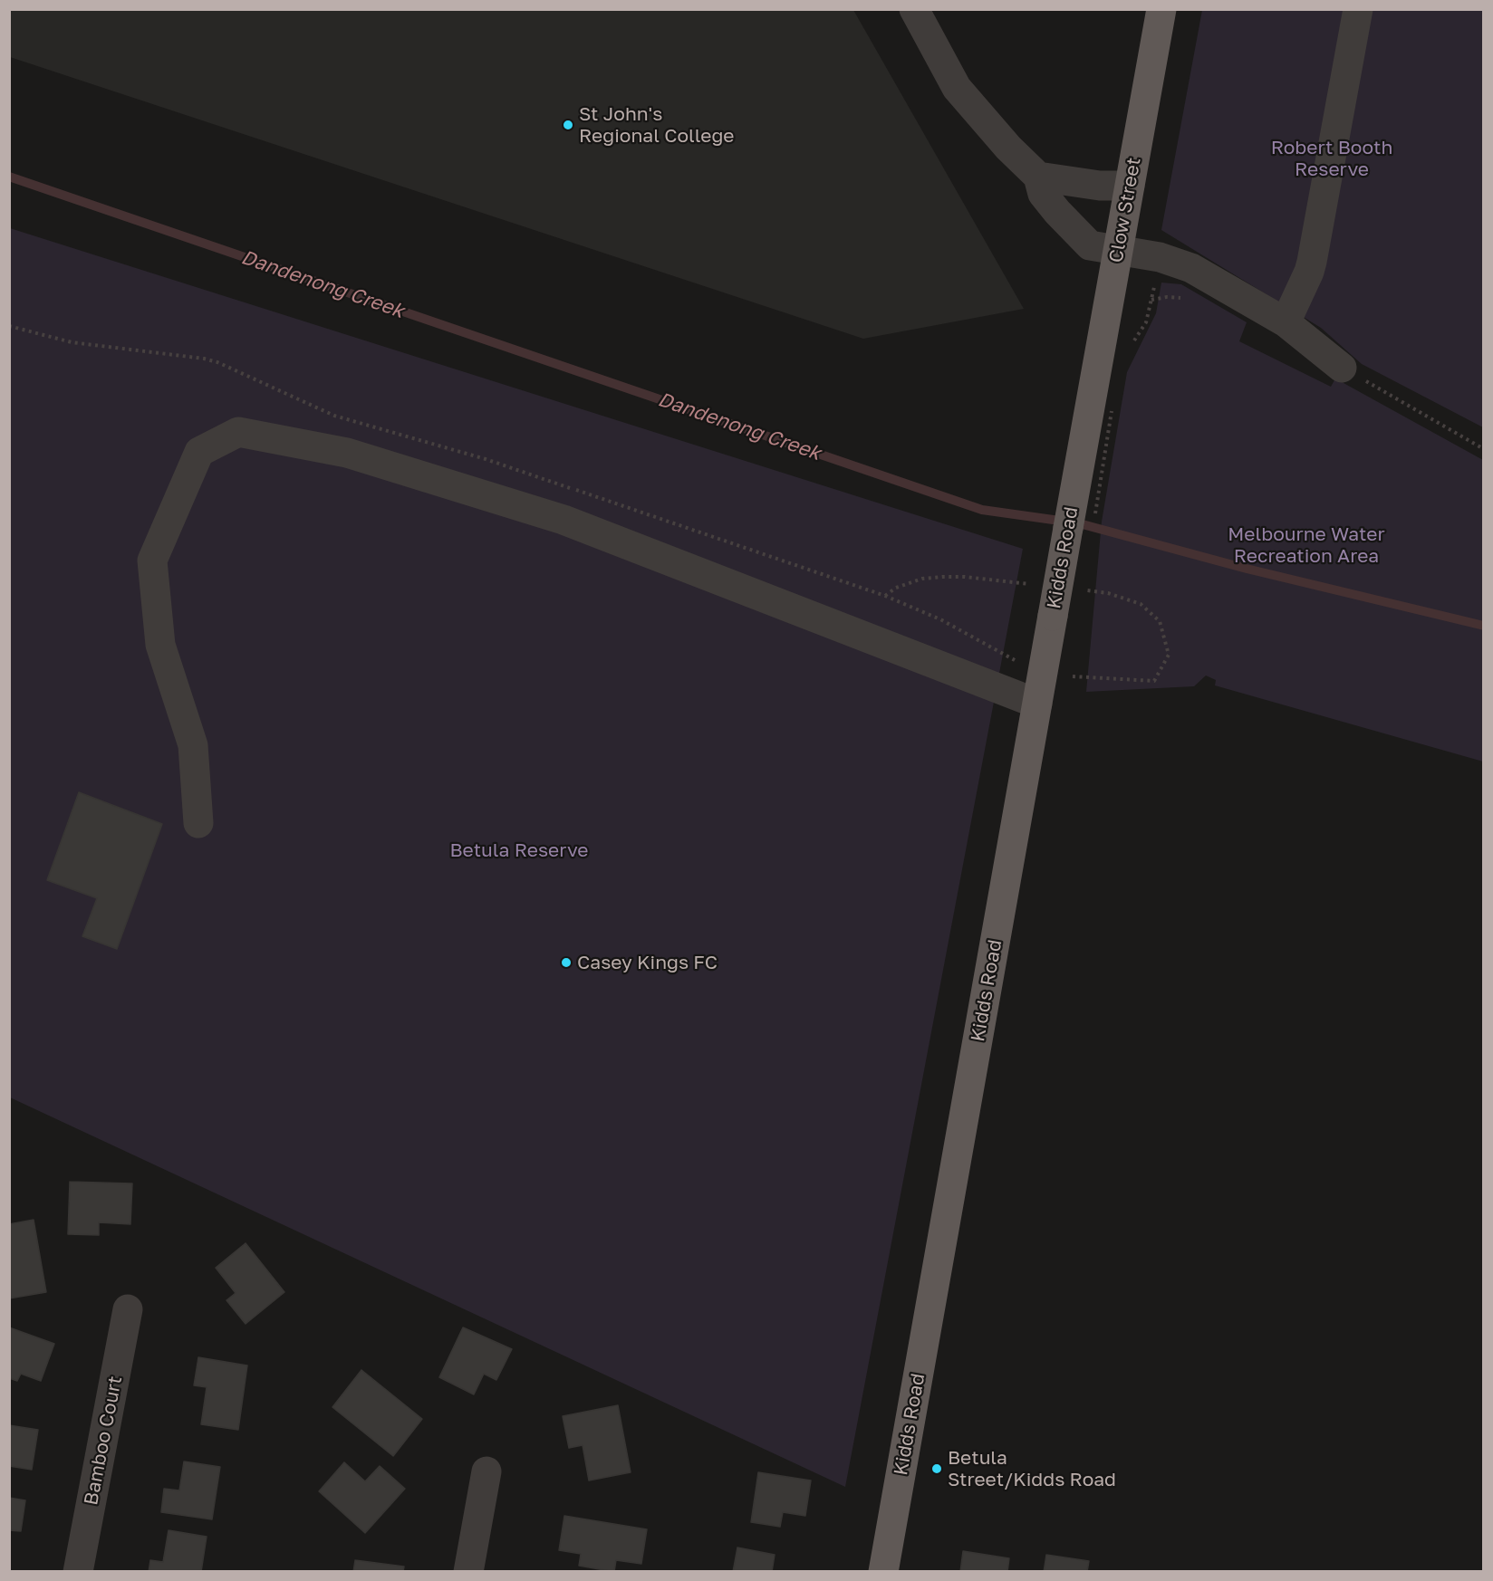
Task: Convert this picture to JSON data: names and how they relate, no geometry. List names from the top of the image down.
{
  "streets": {
    "main road": ["Clow Street", "Kidds Road"],
    "street": ["Bamboo Court"]
  },
  "crossings": [
    ["Clow Street", "Kidds Road"]
  ],
  "water": ["Dandenong Creek"],
  "parks": ["Robert Booth Reserve", "Melbourne Water Recreation Area", "Betula Reserve"],
  "places": ["St John's Regional College", "Casey Kings FC", "Betula Street/Kidds Road"]
}
